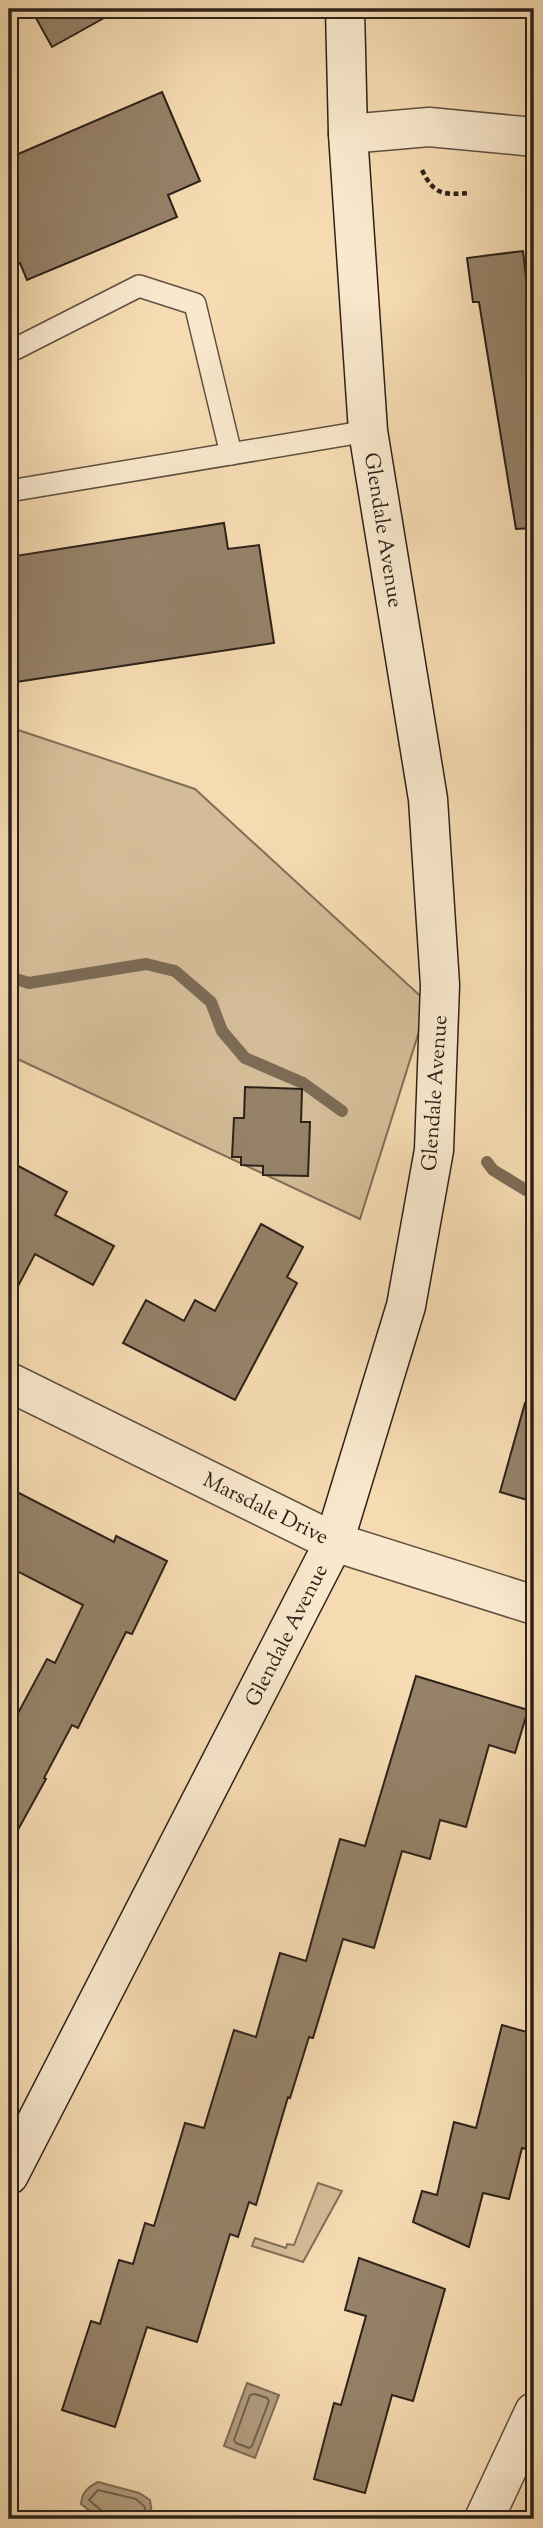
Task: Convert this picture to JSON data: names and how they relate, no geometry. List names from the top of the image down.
{
  "streets": {
    "main road": ["Glendale Avenue", "Marsdale Drive"]
  },
  "crossings": [
    ["Glendale Avenue", "Marsdale Drive"]
  ]
}
